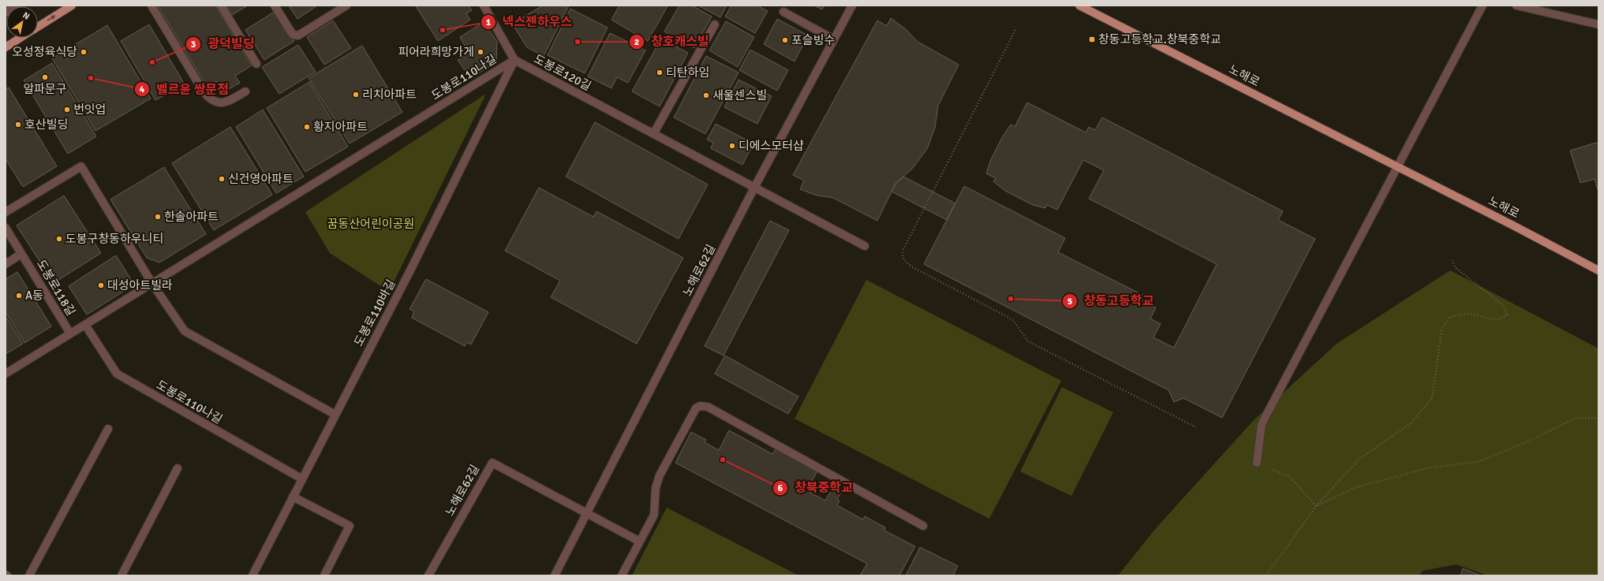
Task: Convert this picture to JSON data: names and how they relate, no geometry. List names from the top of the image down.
{
  "streets": {
    "main road": ["노해로"],
    "street": [
      "도봉로120길",
      "도봉로110나길",
      "노해로62길",
      "도봉로118길",
      "도봉로110바길"
    ]
  },
  "crossings": [
    ["도봉로120길", "도봉로110나길"],
    ["도봉로120길", "노해로62길"],
    ["도봉로120길", "도봉로110바길"],
    ["도봉로110나길", "도봉로118길"],
    ["도봉로110나길", "도봉로110바길"]
  ],
  "parks": ["꿈동산어린이공원"],
  "places": {
    "other": [
      "넥스젠하우스",
      "포슬빙수",
      "창호캐스빌",
      "오성정육식당",
      "피어라희망가게",
      "광덕빌딩",
      "티탄하임",
      "알파문구",
      "벨르윤 쌍문점",
      "리치아파트",
      "새울센스빌",
      "번잇업",
      "호산빌딩",
      "황지아파트",
      "디에스모터샵",
      "신건영아파트",
      "한솔아파트",
      "도봉구창동하우니티",
      "대성아트빌라",
      "A동",
      "창동고등학교",
      "창북중학교"
    ],
    "transit": ["창동고등학교.창북중학교"]
  },
  "north": "top right"
}
